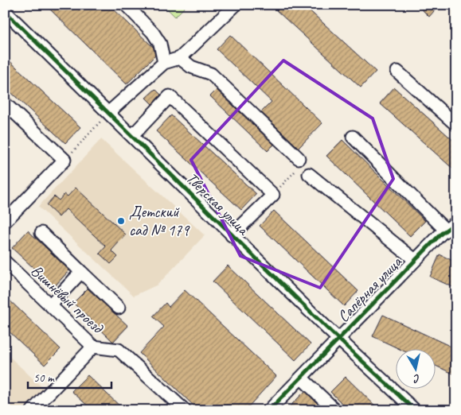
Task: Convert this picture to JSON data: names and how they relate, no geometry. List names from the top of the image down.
{
  "streets": {
    "street": ["Тверская улица", "Сапёрная улица", "Вишнёвый проезд"]
  },
  "crossings": [
    ["Тверская улица", "Сапёрная улица"]
  ],
  "places": ["Детский сад № 179"],
  "scale_bar": "50 m",
  "north": "bottom"
}
